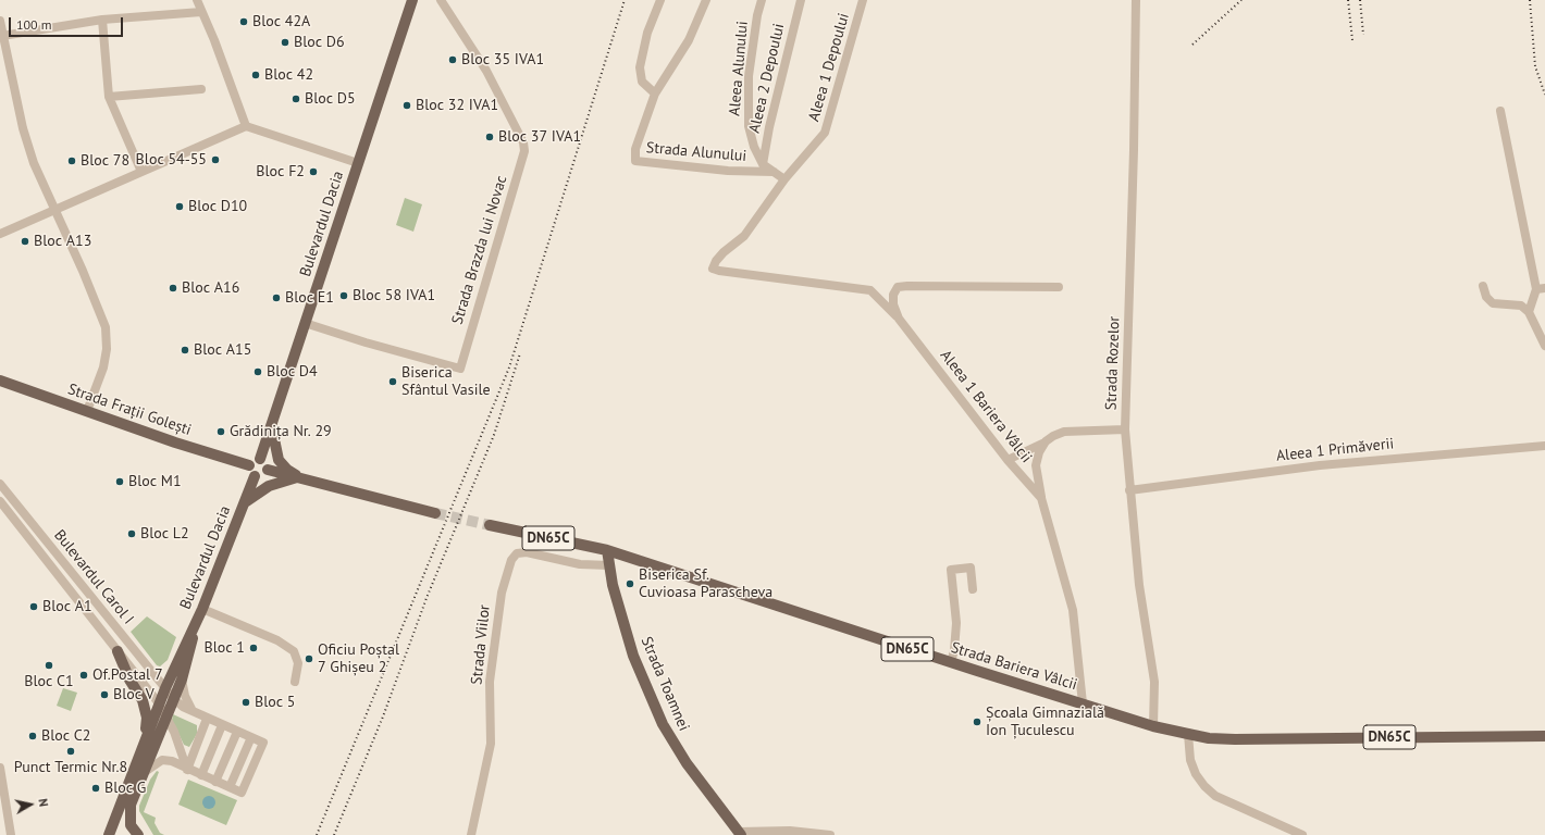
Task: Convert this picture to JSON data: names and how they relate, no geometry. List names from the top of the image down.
{
  "streets": {
    "main road": [
      "Bulevardul Dacia",
      "Strada Frații Golești",
      "DN65C",
      "Strada Bariera Vâlcii",
      "Strada Toamnei"
    ],
    "street": [
      "Aleea 1 Depoului",
      "Aleea Alunului",
      "Aleea 2 Depoului",
      "Strada Alunului",
      "Strada Brazda lui Novac",
      "Strada Rozelor",
      "Aleea 1 Bariera Vâlcii",
      "Aleea 1 Primăverii",
      "Bulevardul Carol I",
      "Strada Viilor"
    ]
  },
  "crossings": [
    ["Aleea 1 Depoului", "Aleea 1 Bariera Vâlcii"],
    ["Aleea Alunului", "Aleea 2 Depoului"],
    ["Bulevardul Dacia", "Strada Brazda lui Novac"],
    ["Bulevardul Dacia", "Strada Frații Golești"],
    ["Bulevardul Dacia", "Bulevardul Carol I"],
    ["Strada Rozelor", "Aleea 1 Primăverii"],
    ["Strada Rozelor", "Strada Bariera Vâlcii"],
    ["Aleea 1 Bariera Vâlcii", "Strada Bariera Vâlcii"],
    ["Strada Viilor", "Strada Toamnei"],
    ["Strada Bariera Vâlcii", "Strada Toamnei"]
  ],
  "places": [
    "Bloc 42A",
    "Bloc D6",
    "Bloc 35 IVA1",
    "Bloc 42",
    "Bloc D5",
    "Bloc 32 IVA1",
    "Bloc 37 IVA1",
    "Bloc 54-55",
    "Bloc 78",
    "Bloc F2",
    "Bloc D10",
    "Bloc A13",
    "Bloc A16",
    "Bloc 58 IVA1",
    "Bloc E1",
    "Bloc A15",
    "Bloc D4",
    "Biserica Sfântul Vasile",
    "Grădinița Nr. 29",
    "Bloc M1",
    "Bloc L2",
    "Biserica Sf. Cuvioasa Parascheva",
    "Bloc A1",
    "Bloc 1",
    "Oficiu Poștal 7 Ghișeu 2",
    "Bloc C1",
    "Of.Postal 7",
    "Bloc V",
    "Bloc 5",
    "Școala Gimnazială Ion Țuculescu",
    "Bloc C2",
    "Punct Termic Nr.8",
    "Bloc G"
  ],
  "scale_bar": "100 m",
  "north": "right"
}
